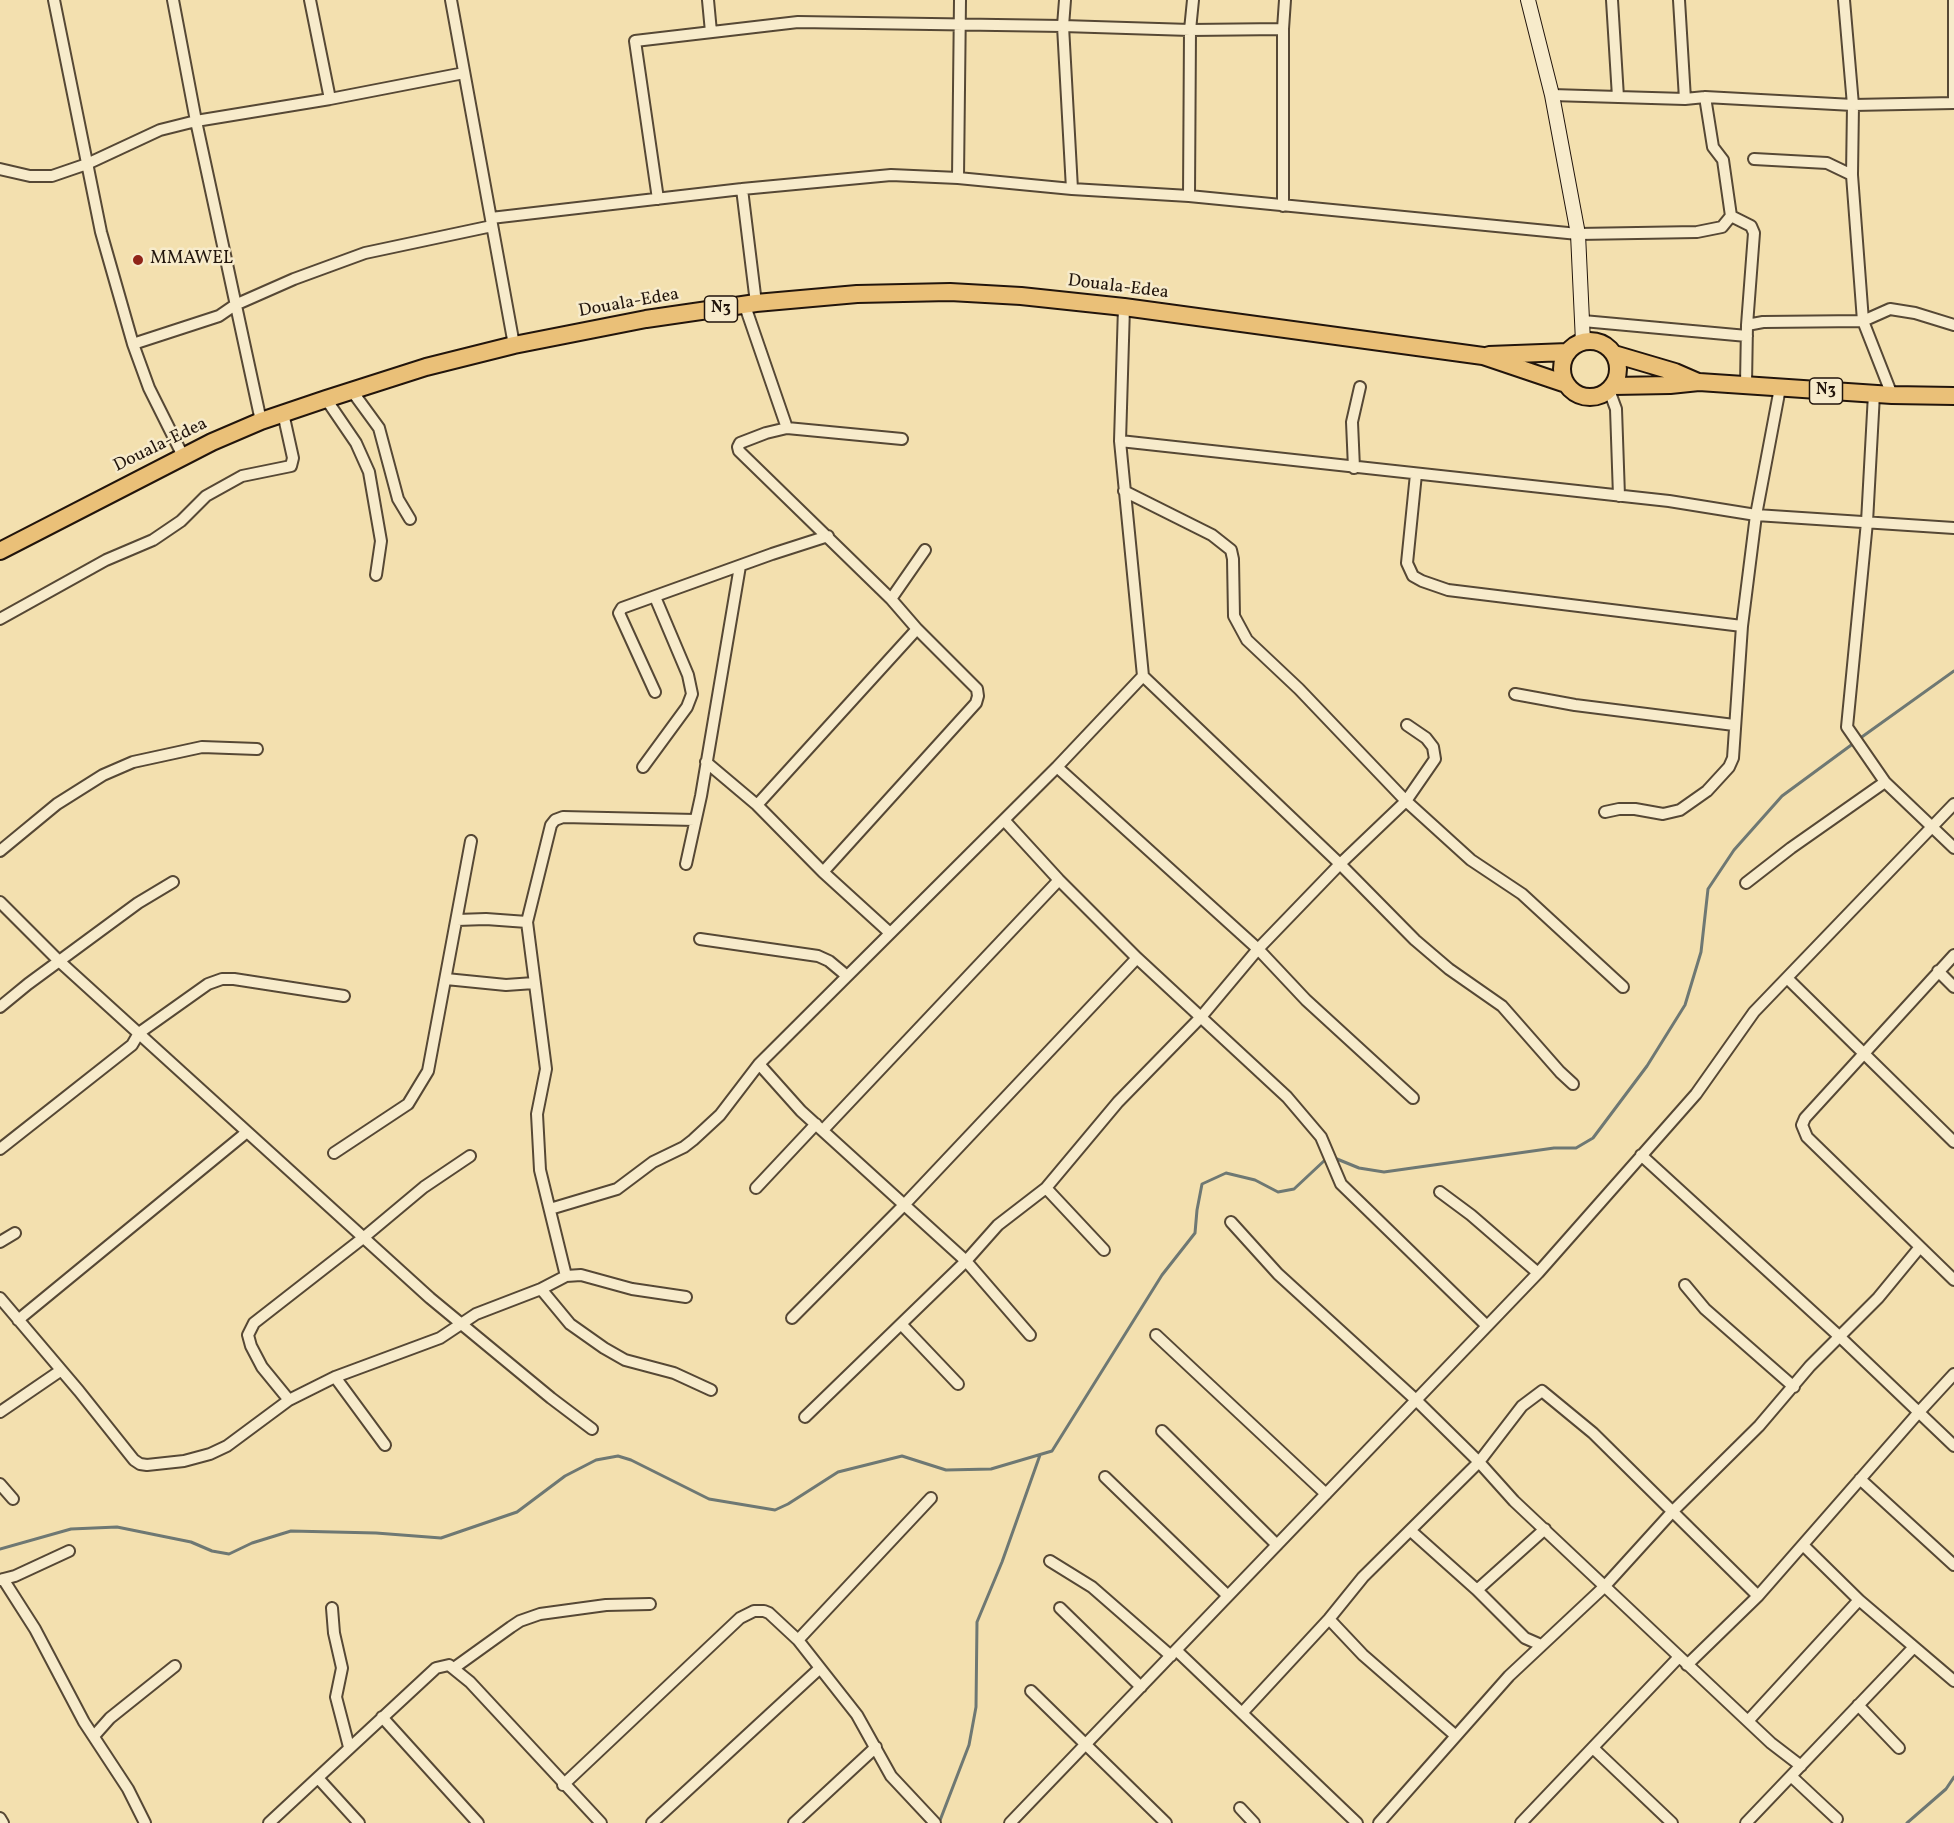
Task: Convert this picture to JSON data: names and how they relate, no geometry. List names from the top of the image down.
{
  "streets": {
    "highway": ["Douala-Edea", "N3"]
  },
  "crossings": [
    ["Douala-Edea", "N3"]
  ],
  "places": ["MMAWEL"]
}
